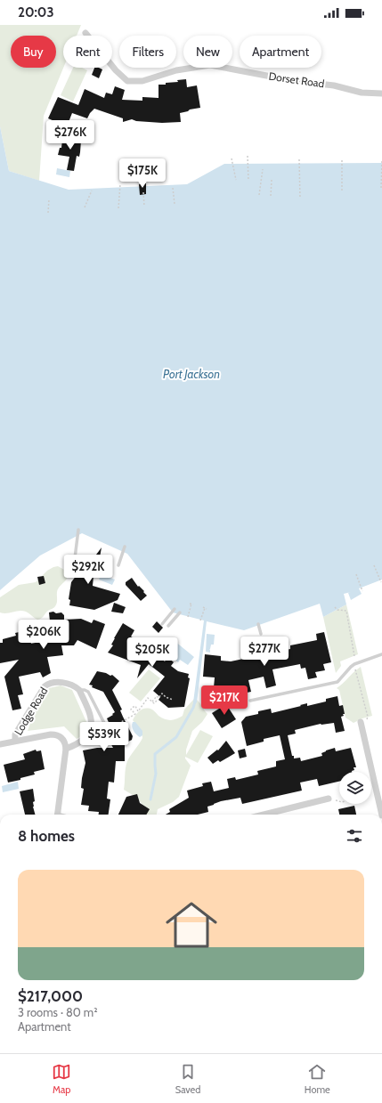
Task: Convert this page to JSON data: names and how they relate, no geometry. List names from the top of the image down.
{
  "streets": {
    "street": ["Dorset Road", "Lodge Road"]
  },
  "water": ["Port Jackson"],
  "page": {
    "status": "20:03",
    "chip": [
      "Buy",
      "Rent",
      "Filters",
      "New",
      "Apartment"
    ],
    "price": [
      "$276K",
      "$175K",
      "$292K",
      "$206K",
      "$277K",
      "$205K",
      "$217K",
      "$539K"
    ],
    "heading": "8 homes",
    "list": [
      {
        "name": "$217,000",
        "note": "3 rooms · 80 m² · Apartment"
      }
    ],
    "tabs": ["Map", "Saved", "Home"]
  }
}
